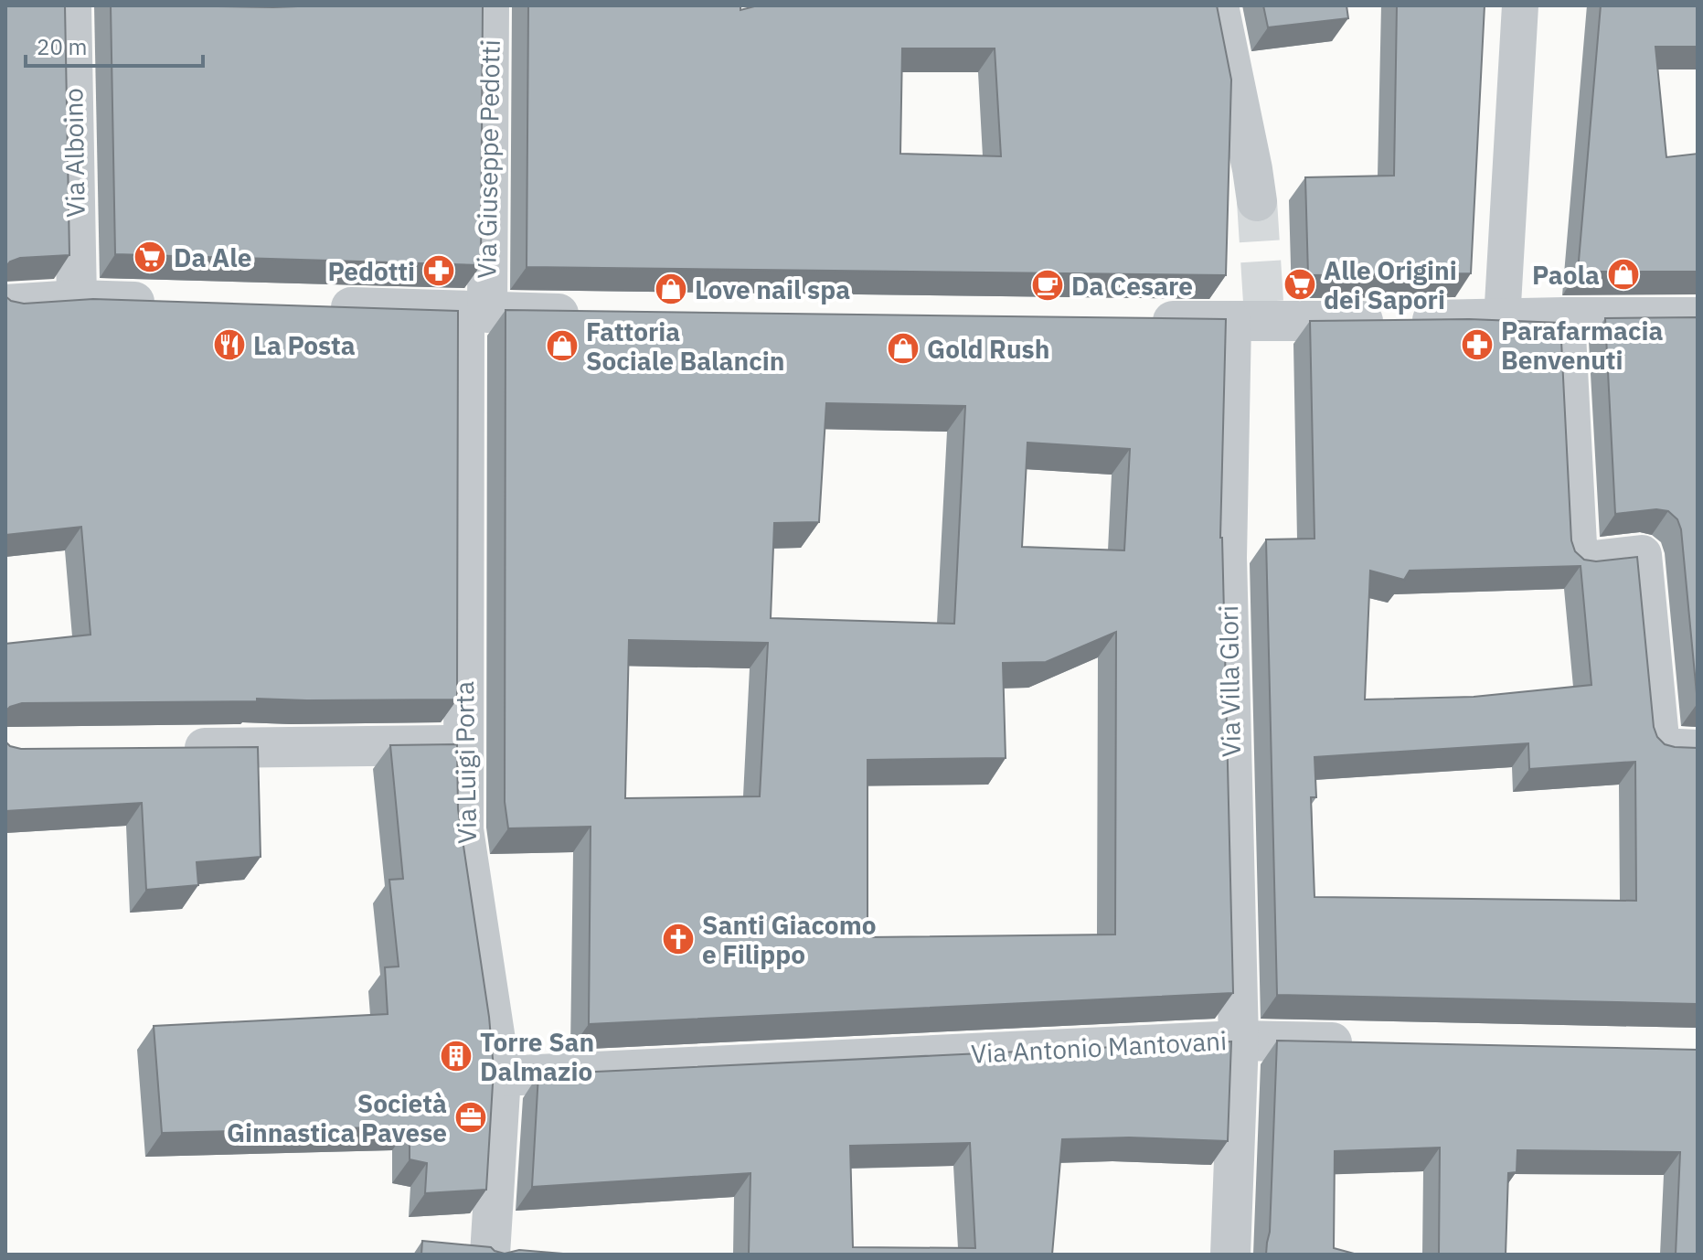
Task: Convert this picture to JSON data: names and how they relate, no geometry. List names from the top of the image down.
{
  "streets": {
    "street": [
      "Via Alboino",
      "Via Giuseppe Pedotti",
      "Via Villa Glori",
      "Via Luigi Porta",
      "Via Antonio Mantovani"
    ]
  },
  "crossings": [
    ["Via Giuseppe Pedotti", "Via Luigi Porta"],
    ["Via Villa Glori", "Via Antonio Mantovani"],
    ["Via Luigi Porta", "Via Antonio Mantovani"]
  ],
  "places": {
    "supermarket": ["Da Ale", "Alle Origini dei Sapori"],
    "pharmacy": ["Pedotti", "Parafarmacia Benvenuti"],
    "shop": [
      "Paola",
      "Love nail spa",
      "Fattoria Sociale Balancin",
      "Gold Rush"
    ],
    "cafe": ["Da Cesare"],
    "restaurant": ["La Posta"],
    "church": ["Santi Giacomo e Filippo"],
    "building": ["Torre San Dalmazio"],
    "office": ["Società Ginnastica Pavese"]
  },
  "scale_bar": "20 m"
}
